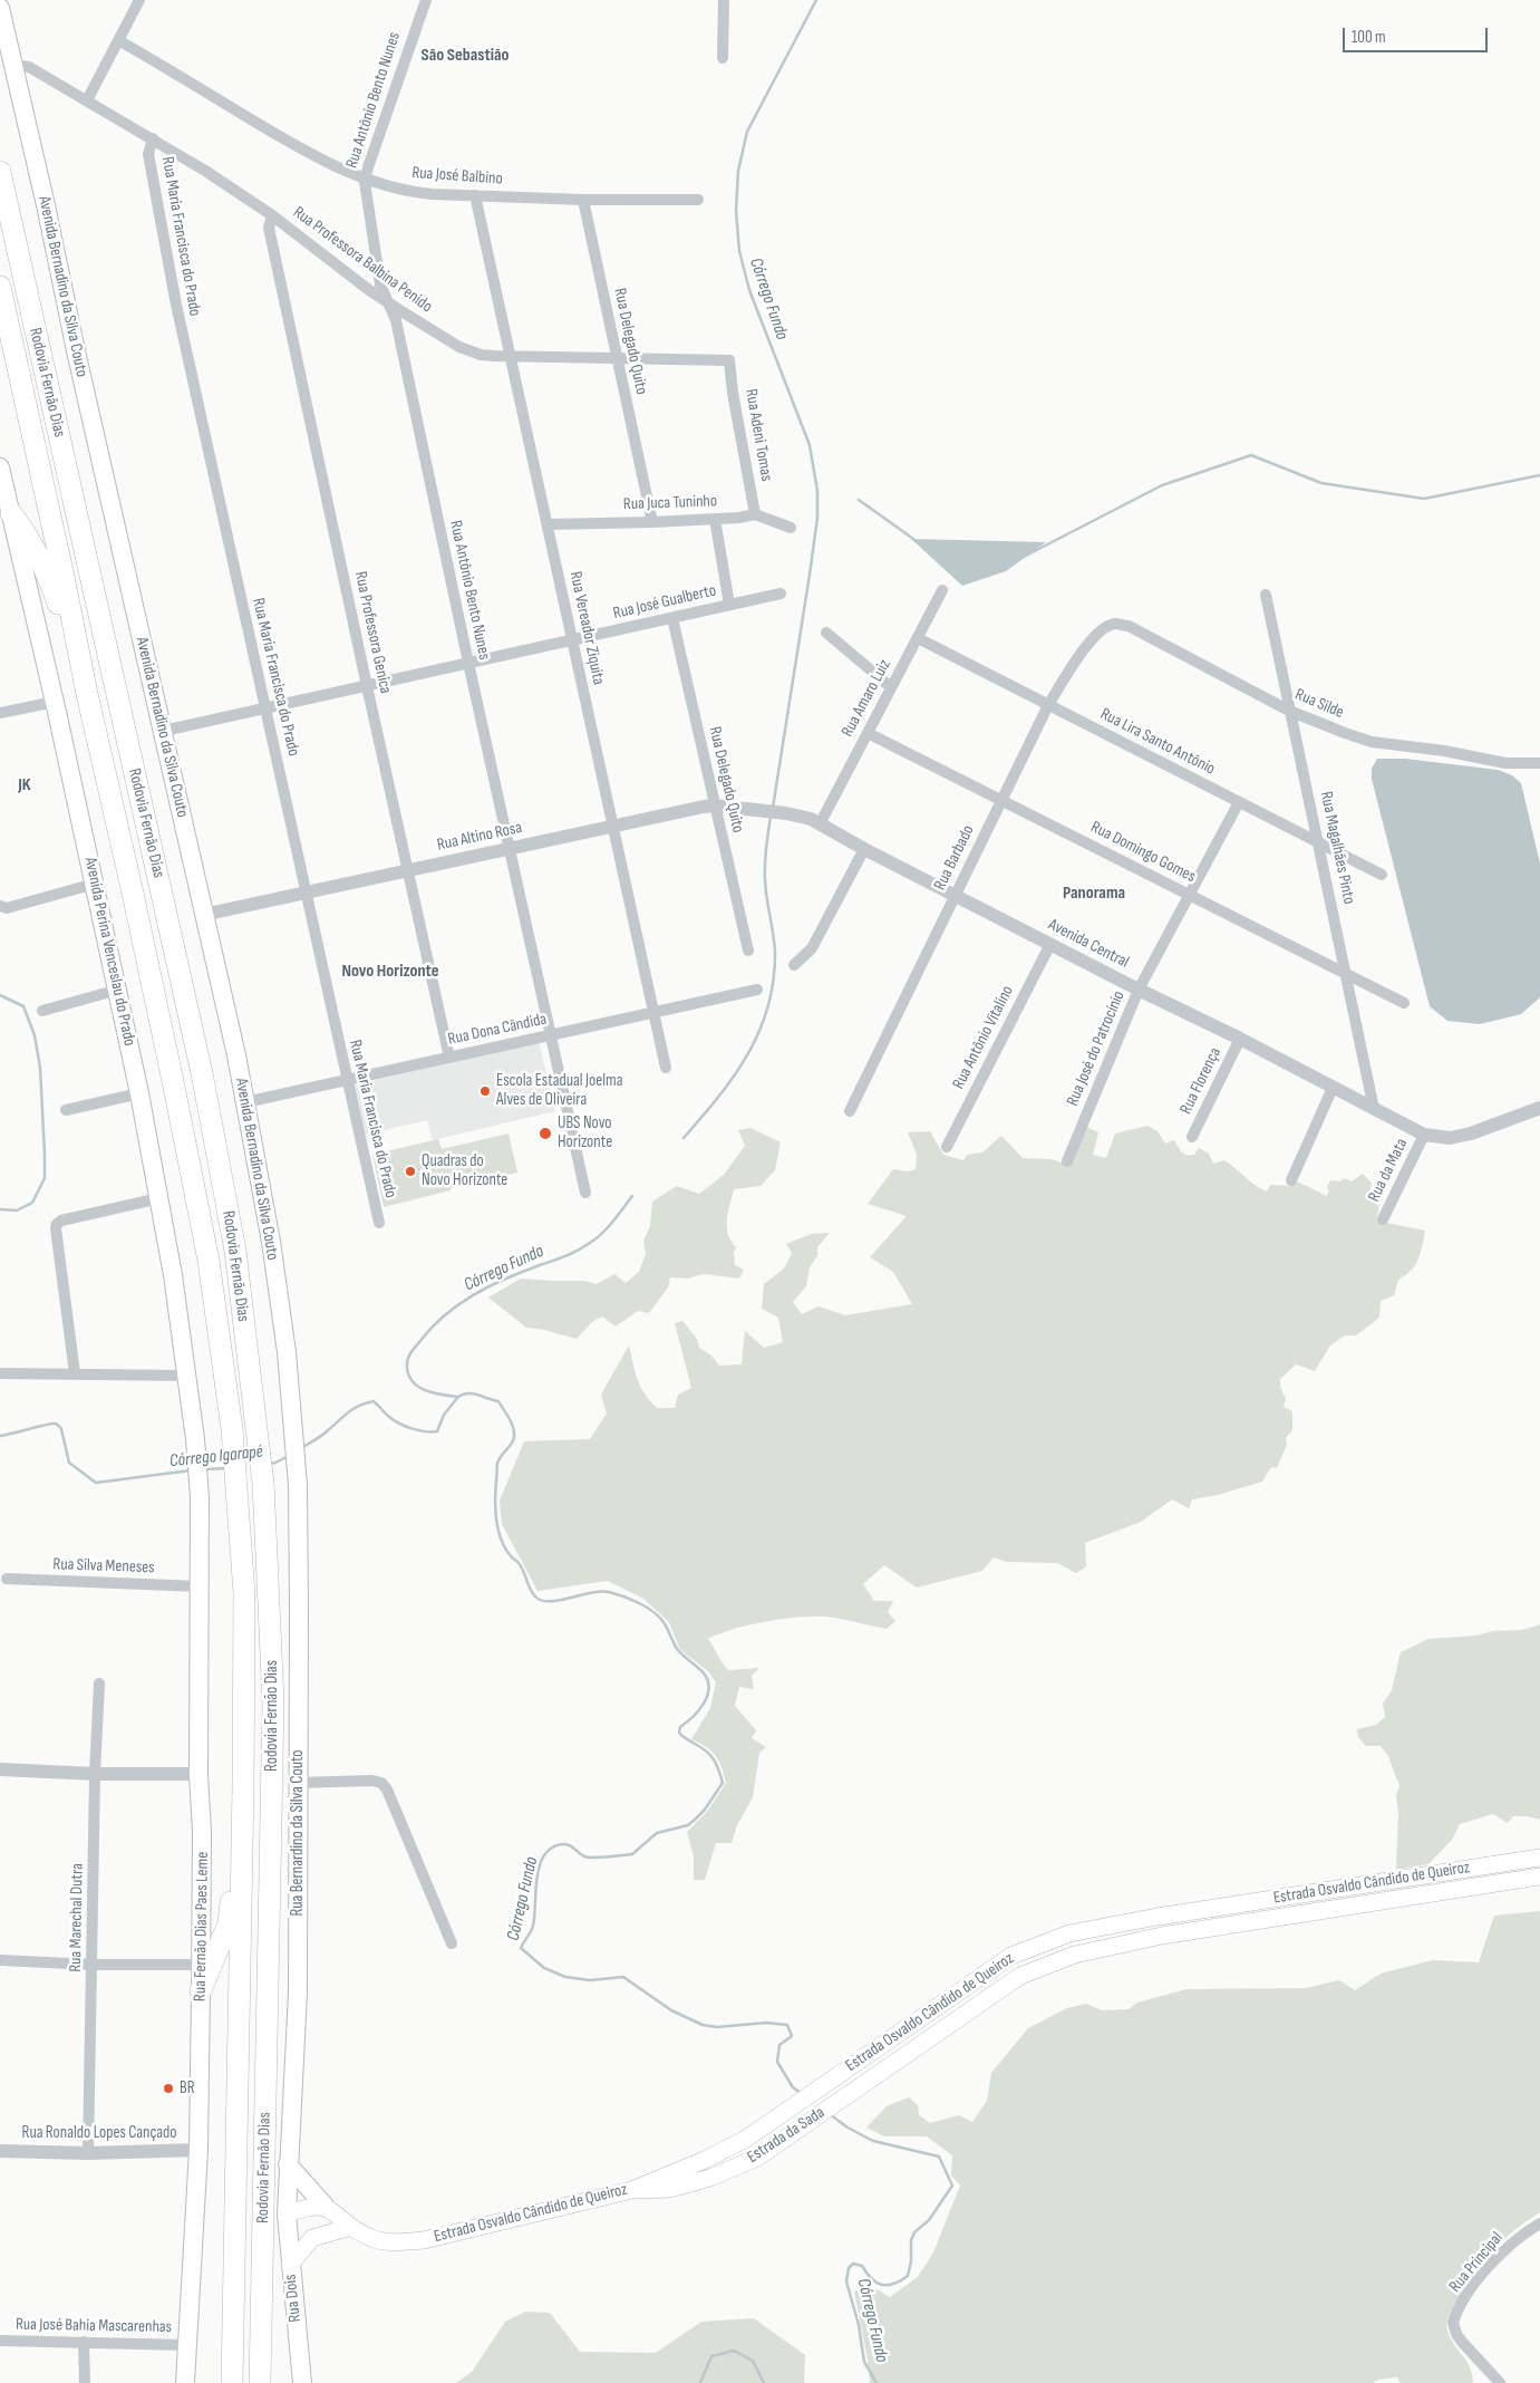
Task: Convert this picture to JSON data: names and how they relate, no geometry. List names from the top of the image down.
{
  "streets": {
    "highway": ["Rodovia Fernão Dias"],
    "main road": [
      "Avenida Bernadino da Silva Couto",
      "Avenida Perina Venceslau do Prado",
      "Rua Bernardino da Silva Couto",
      "Estrada Osvaldo Cândido de Queiroz",
      "Rua Fernão Dias Paes Leme",
      "Estrada da Sada",
      "Rua Dois"
    ],
    "street": [
      "Rua Antônio Bento Nunes",
      "Rua José Balbino",
      "Rua Maria Francisca do Prado",
      "Rua Professora Balbina Penido",
      "Rua Delegado Quito",
      "Rua Adeni Tomas",
      "Rua Juca Tuninho",
      "Rua José Gualberto",
      "Rua Vereador Ziquita",
      "Rua Professora Genica",
      "Rua Amaro Luiz",
      "Rua Silde",
      "Rua Lira Santo Antônio",
      "Rua Altino Rosa",
      "Rua Magalhães Pinto",
      "Rua Domingo Gomes",
      "Rua Barbado",
      "Avenida Central",
      "Rua Dona Cândida",
      "Rua Antônio Vitalino",
      "Rua José do Patrocínio",
      "Rua Florença",
      "Rua da Mata",
      "Rua Silva Meneses",
      "Rua Marechal Dutra",
      "Rua Ronaldo Lopes Cançado",
      "Rua Principal",
      "Rua José Bahia Mascarenhas"
    ]
  },
  "crossings": [
    ["Rua Antônio Bento Nunes", "Rua José Balbino"],
    ["Rua Antônio Bento Nunes", "Rua Professora Balbina Penido"],
    ["Rua Antônio Bento Nunes", "Rua José Gualberto"],
    ["Rua Antônio Bento Nunes", "Rua Altino Rosa"],
    ["Rua Antônio Bento Nunes", "Rua Dona Cândida"],
    ["Rua José Balbino", "Rua Delegado Quito"],
    ["Rua José Balbino", "Rua Vereador Ziquita"],
    ["Rua Maria Francisca do Prado", "Rua Professora Balbina Penido"],
    ["Rua Maria Francisca do Prado", "Rua José Gualberto"],
    ["Rua Maria Francisca do Prado", "Rua Altino Rosa"],
    ["Rua Maria Francisca do Prado", "Rua Dona Cândida"],
    ["Rua Professora Balbina Penido", "Avenida Bernadino da Silva Couto"],
    ["Rua Professora Balbina Penido", "Rua Delegado Quito"],
    ["Rua Professora Balbina Penido", "Rua Adeni Tomas"],
    ["Rua Professora Balbina Penido", "Rua Vereador Ziquita"],
    ["Rua Professora Balbina Penido", "Rua Professora Genica"],
    ["Avenida Bernadino da Silva Couto", "Rua José Gualberto"],
    ["Avenida Bernadino da Silva Couto", "Rua Altino Rosa"],
    ["Avenida Bernadino da Silva Couto", "Rua Dona Cândida"],
    ["Avenida Bernadino da Silva Couto", "Rua Bernardino da Silva Couto"],
    ["Rua Delegado Quito", "Rua Juca Tuninho"],
    ["Rua Delegado Quito", "Rua José Gualberto"],
    ["Rua Delegado Quito", "Rua Altino Rosa"],
    ["Rua Adeni Tomas", "Rua Juca Tuninho"],
    ["Rua Juca Tuninho", "Rua Vereador Ziquita"],
    ["Rua José Gualberto", "Rua Vereador Ziquita"],
    ["Rua José Gualberto", "Rua Professora Genica"],
    ["Rua Vereador Ziquita", "Rua Altino Rosa"],
    ["Rua Vereador Ziquita", "Rua Dona Cândida"],
    ["Rua Professora Genica", "Rua Altino Rosa"],
    ["Rua Professora Genica", "Rua Dona Cândida"],
    ["Rua Amaro Luiz", "Rua Lira Santo Antônio"],
    ["Rua Amaro Luiz", "Rua Domingo Gomes"],
    ["Rua Amaro Luiz", "Avenida Central"],
    ["Rua Silde", "Rua Magalhães Pinto"],
    ["Rua Silde", "Rua Barbado"],
    ["Rua Lira Santo Antônio", "Rua Magalhães Pinto"],
    ["Rua Lira Santo Antônio", "Rua Barbado"],
    ["Rua Lira Santo Antônio", "Rua José do Patrocínio"],
    ["Rua Altino Rosa", "Avenida Central"],
    ["Rua Magalhães Pinto", "Rua Domingo Gomes"],
    ["Rua Magalhães Pinto", "Avenida Central"],
    ["Rua Domingo Gomes", "Rua Barbado"],
    ["Rua Domingo Gomes", "Rua José do Patrocínio"],
    ["Rua Barbado", "Avenida Central"],
    ["Avenida Central", "Rua Antônio Vitalino"],
    ["Avenida Central", "Rua José do Patrocínio"],
    ["Avenida Central", "Rua Florença"],
    ["Avenida Central", "Rua da Mata"],
    ["Avenida Perina Venceslau do Prado", "Rua Fernão Dias Paes Leme"],
    ["Rua Silva Meneses", "Rua Fernão Dias Paes Leme"],
    ["Rua Bernardino da Silva Couto", "Rua Dois"],
    ["Estrada Osvaldo Cândido de Queiroz", "Estrada da Sada"],
    ["Rua Marechal Dutra", "Rua Ronaldo Lopes Cançado"],
    ["Rua Fernão Dias Paes Leme", "Rua Ronaldo Lopes Cançado"],
    ["Rua Fernão Dias Paes Leme", "Rua José Bahia Mascarenhas"]
  ],
  "districts": [
    "São Sebastião",
    "JK",
    "Panorama",
    "Novo Horizonte"
  ],
  "water": ["Córrego Fundo", "Córrego Igarapé"],
  "places": [
    "Escola Estadual Joelma Alves de Oliveira",
    "UBS Novo Horizonte",
    "Quadras do Novo Horizonte",
    "BR"
  ],
  "scale_bar": "100 m"
}
